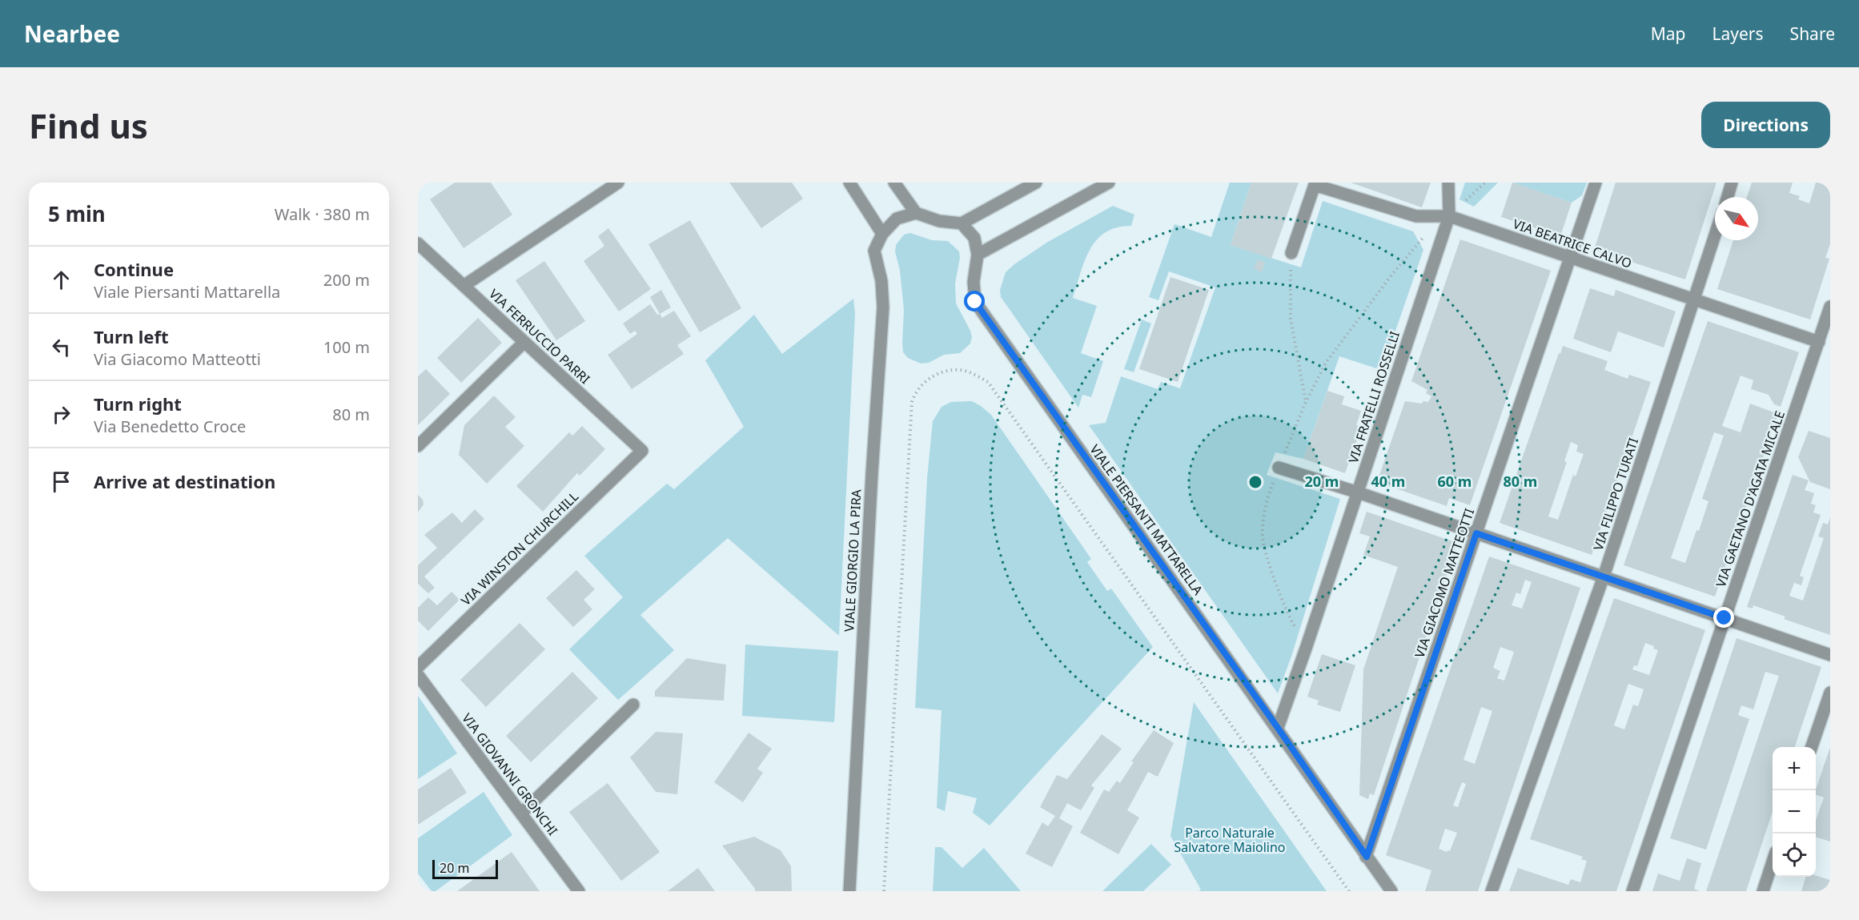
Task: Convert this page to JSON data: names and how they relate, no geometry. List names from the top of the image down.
{
  "streets": {
    "street": [
      "VIA BEATRICE CALVO",
      "VIA FERRUCCIO PARRI",
      "VIA FRATELLI ROSSELLI",
      "VIA FILIPPO TURATI",
      "VIA GAETANO D'AGATA MICALE",
      "VIALE PIERSANTI MATTARELLA",
      "VIA WINSTON CHURCHILL",
      "VIALE GIORGIO LA PIRA",
      "VIA GIACOMO MATTEOTTI",
      "VIA GIOVANNI GRONCHI"
    ]
  },
  "crossings": [
    ["VIA BEATRICE CALVO", "VIA FRATELLI ROSSELLI"],
    ["VIA BEATRICE CALVO", "VIA FILIPPO TURATI"],
    ["VIA BEATRICE CALVO", "VIA GAETANO D'AGATA MICALE"],
    ["VIA BEATRICE CALVO", "VIA GIACOMO MATTEOTTI"],
    ["VIA FERRUCCIO PARRI", "VIA WINSTON CHURCHILL"],
    ["VIA FRATELLI ROSSELLI", "VIALE PIERSANTI MATTARELLA"],
    ["VIALE PIERSANTI MATTARELLA", "VIA GIACOMO MATTEOTTI"]
  ],
  "parks": ["Parco Naturale Salvatore Maiolino"],
  "scale_bar": "20 m",
  "north": "bottom right",
  "page": {
    "header": "Nearbee",
    "nav": ["Map", "Layers", "Share"],
    "buttons": "Directions",
    "title": "Find us",
    "heading": ["5 min", "Walk · 380 m"],
    "list": [
      ["Continue", "Viale Piersanti Mattarella", "200 m"],
      ["Turn left", "Via Giacomo Matteotti", "100 m"],
      ["Turn right", "Via Benedetto Croce", "80 m"],
      "Arrive at destination"
    ],
    "map_buttons": ["+", "−"],
    "scale": "20 m"
  },
  "rings": [
    "20 m",
    "40 m",
    "60 m",
    "80 m"
  ]
}
